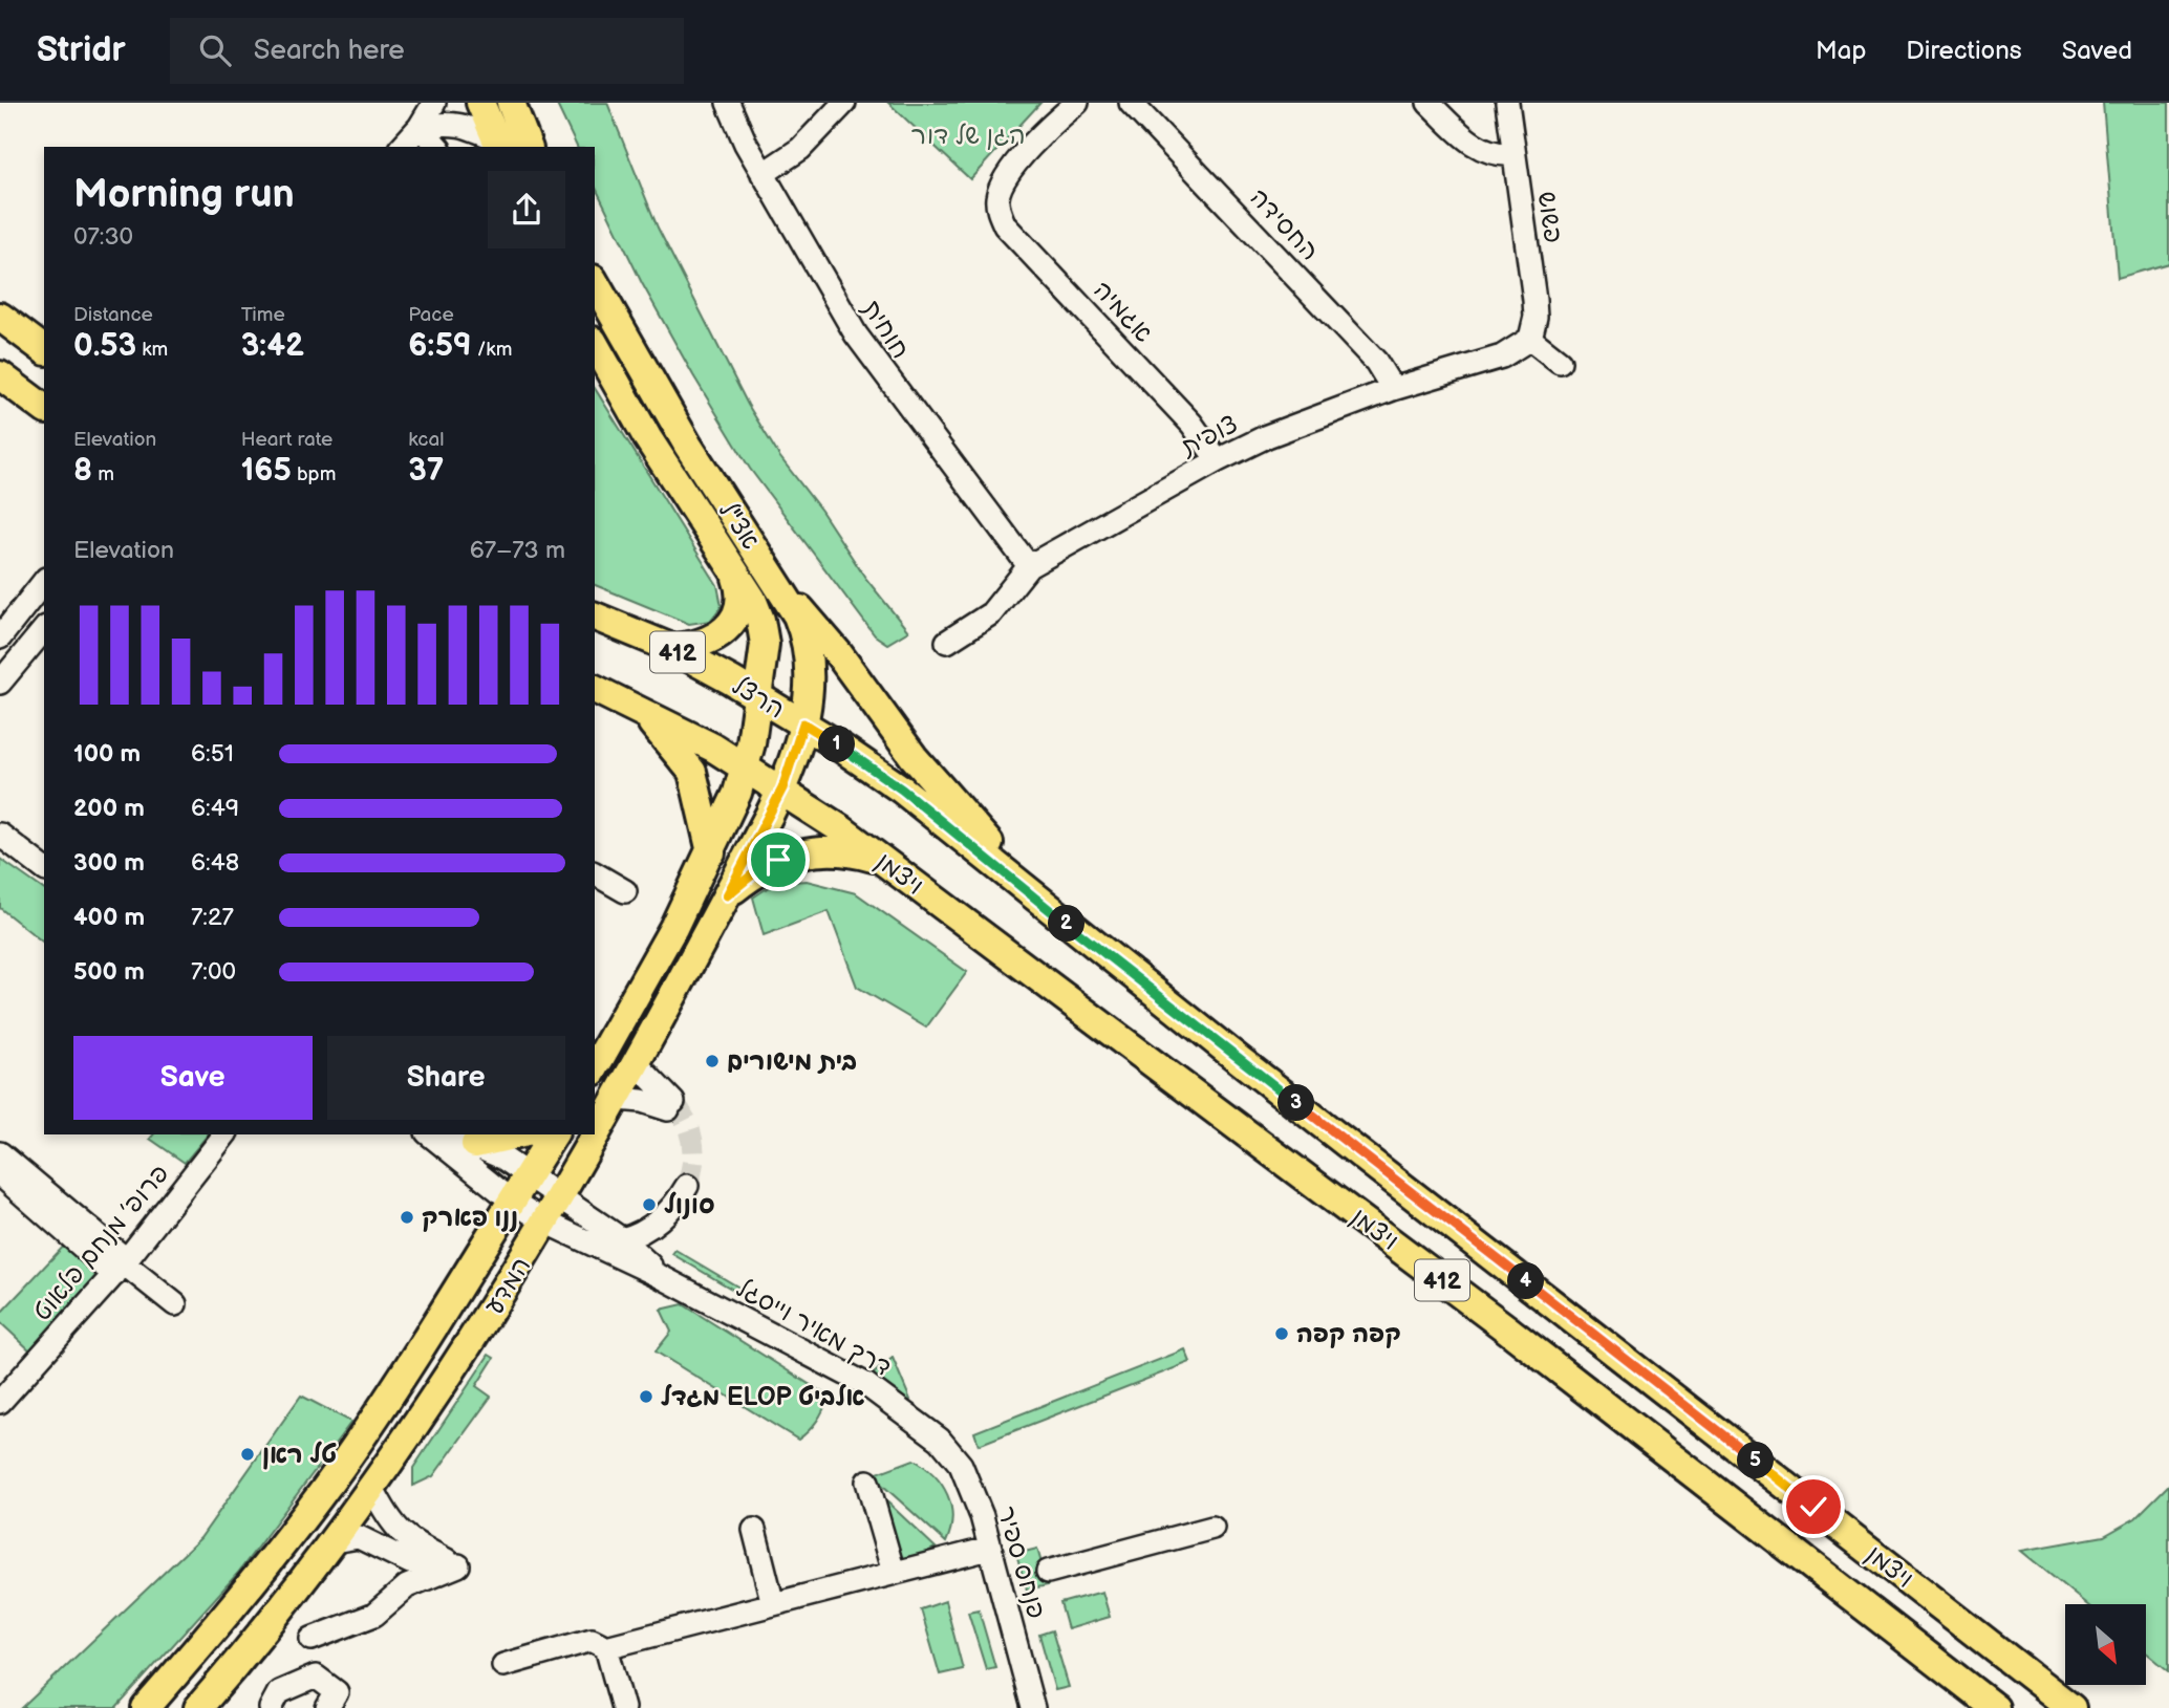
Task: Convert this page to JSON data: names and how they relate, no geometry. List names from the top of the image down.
{
  "streets": {
    "main road": [
      "אצ\"ל",
      "412",
      "הרצל",
      "ויצמן",
      "המדע"
    ],
    "street": [
      "פשוש",
      "החסידה",
      "אגמיה",
      "חוחית",
      "צופית",
      "פרופ׳ מנחם פלאוט",
      "דרך מאיר וייסגל",
      "פנחס ספיר"
    ]
  },
  "crossings": [
    ["פשוש", "צופית"],
    ["החסידה", "צופית"],
    ["אגמיה", "צופית"],
    ["חוחית", "צופית"],
    ["אצ\"ל", "הרצל"],
    ["אצ\"ל", "ויצמן"],
    ["אצ\"ל", "המדע"],
    ["412", "ויצמן"],
    ["הרצל", "ויצמן"],
    ["ויצמן", "המדע"],
    ["המדע", "דרך מאיר וייסגל"],
    ["דרך מאיר וייסגל", "פנחס ספיר"]
  ],
  "parks": ["הגן של דור"],
  "places": [
    "בית מישורים",
    "סונול",
    "ננו פארק",
    "קפה קפה",
    "מגדל ELOP אלביט",
    "טל ראן"
  ],
  "north": "bottom right",
  "page": {
    "header": "Stridr",
    "search": "Search here",
    "nav": ["Map", "Directions", "Saved"],
    "heading": ["Morning run", "07:30"],
    "stats": [
      ["Distance", "0.53 km"],
      ["Time", "3:42"],
      ["Pace", "6:59 /km"],
      ["Elevation", "8 m"],
      ["Heart rate", "165 bpm"],
      ["kcal", "37"]
    ],
    "chart": ["Elevation", "67–73 m"],
    "pins": [
      "1",
      "2",
      "3",
      "4",
      "5"
    ],
    "list": [
      {
        "name": "100 m",
        "note": "6:51"
      },
      {
        "name": "200 m",
        "note": "6:49"
      },
      {
        "name": "300 m",
        "note": "6:48"
      },
      {
        "name": "400 m",
        "note": "7:27"
      },
      {
        "name": "500 m",
        "note": "7:00"
      }
    ],
    "buttons": ["Save", "Share"]
  }
}
